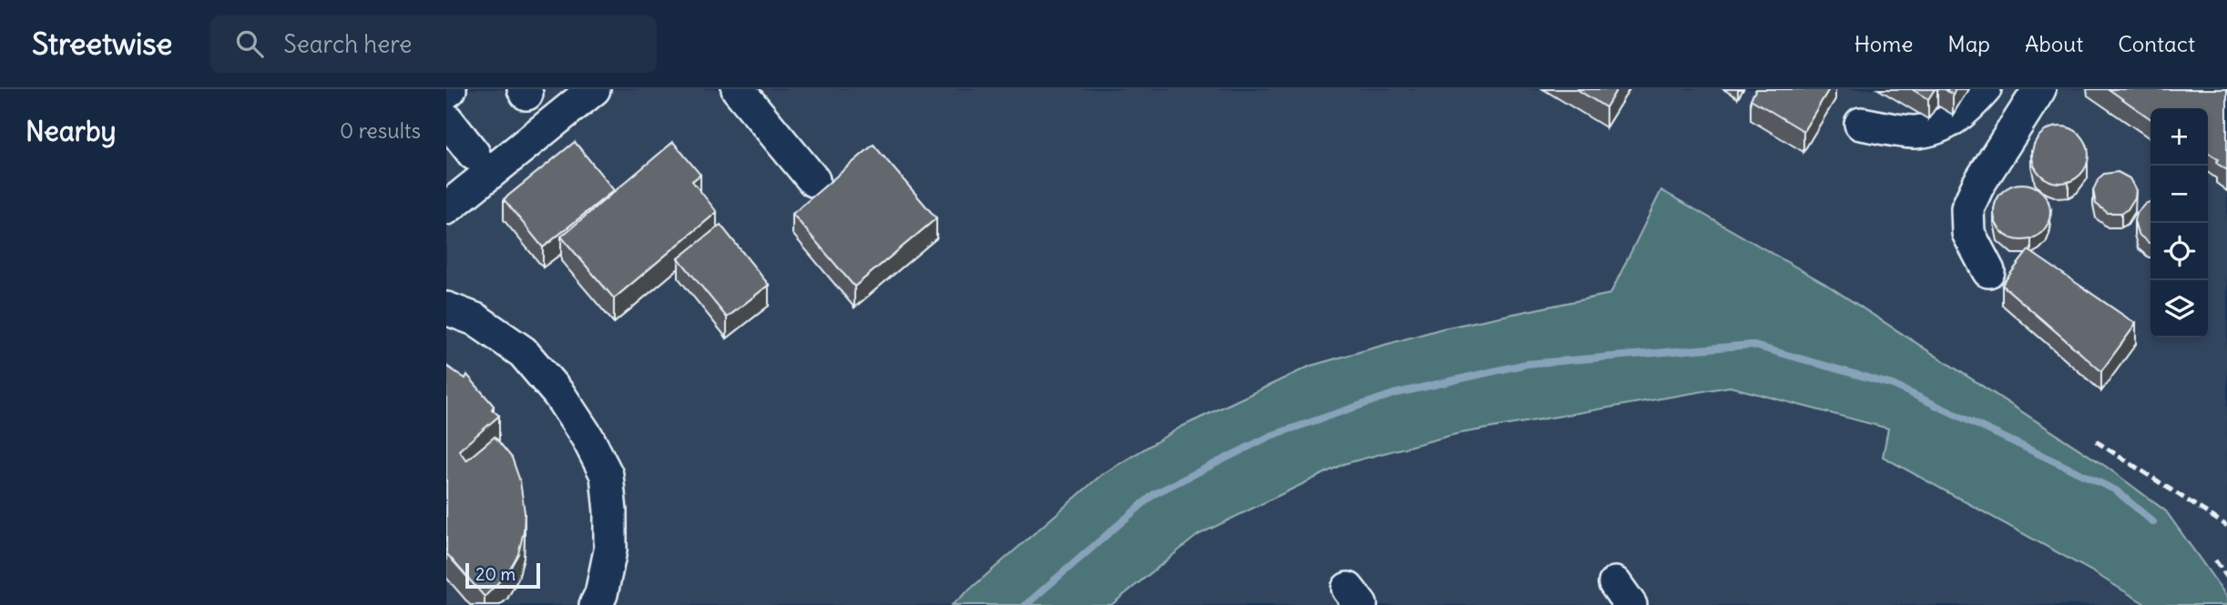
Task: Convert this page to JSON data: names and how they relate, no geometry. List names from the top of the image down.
{
  "scale_bar": "20 m",
  "page": {
    "header": "Streetwise",
    "search": "Search here",
    "nav": [
      "Home",
      "Map",
      "About",
      "Contact"
    ],
    "heading": ["Nearby", "0 results"],
    "map_buttons": ["+", "−"],
    "scale": "20 m"
  }
}
